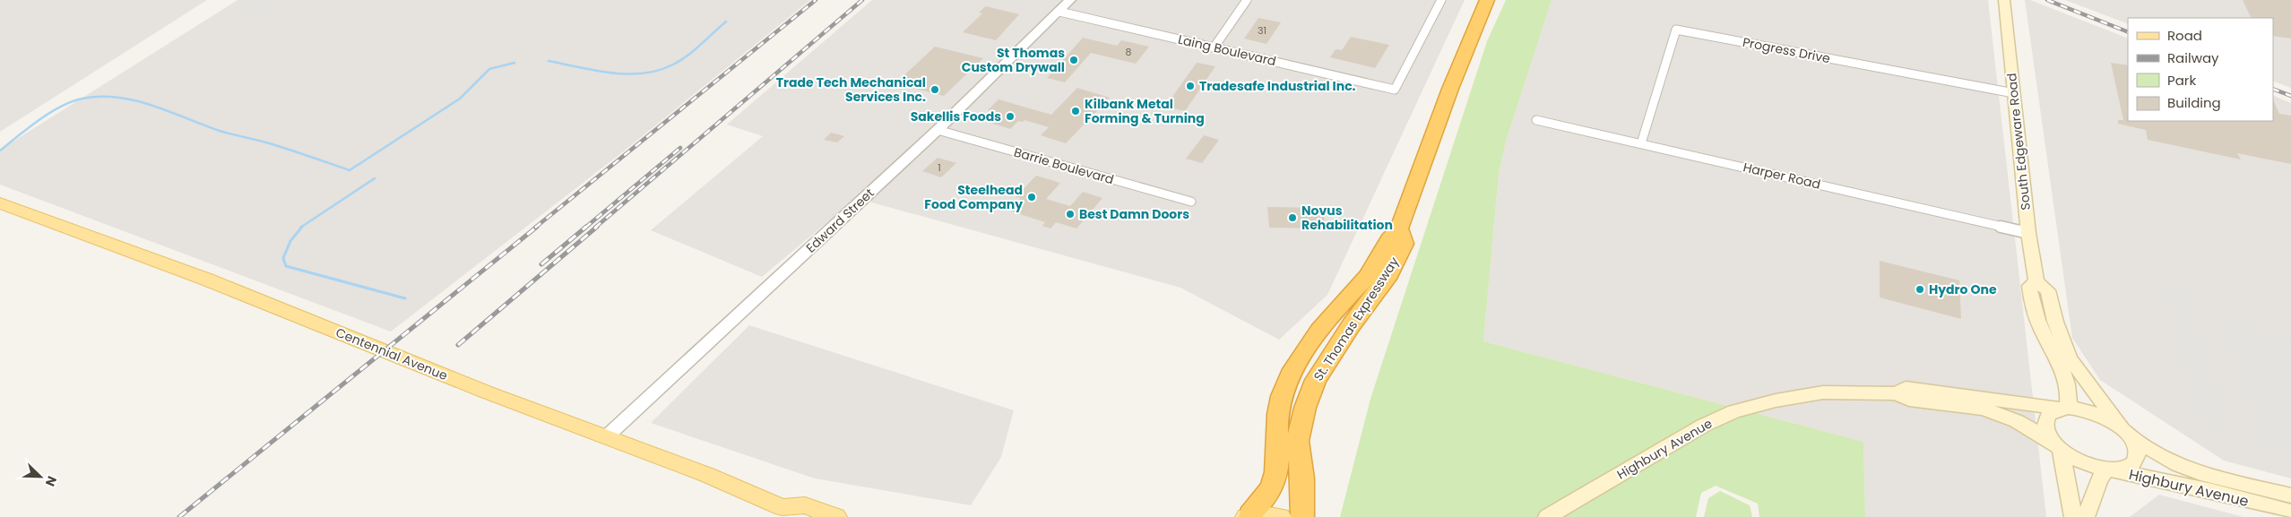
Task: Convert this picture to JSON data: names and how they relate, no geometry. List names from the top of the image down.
{
  "streets": {
    "highway": ["St. Thomas Expressway"],
    "main road": ["South Edgeware Road", "Centennial Avenue", "Highbury Avenue"],
    "street": [
      "Laing Boulevard",
      "Progress Drive",
      "Barrie Boulevard",
      "Harper Road",
      "Edward Street"
    ]
  },
  "crossings": [
    ["Laing Boulevard", "Edward Street"],
    ["Progress Drive", "South Edgeware Road"],
    ["Progress Drive", "Harper Road"],
    ["South Edgeware Road", "Harper Road"],
    ["South Edgeware Road", "Highbury Avenue"],
    ["Barrie Boulevard", "Edward Street"],
    ["Edward Street", "Centennial Avenue"]
  ],
  "places": [
    "St Thomas Custom Drywall",
    "Tradesafe Industrial Inc.",
    "Trade Tech Mechanical Services Inc.",
    "Kilbank Metal Forming & Turning",
    "Sakellis Foods",
    "Steelhead Food Company",
    "Best Damn Doors",
    "Novus Rehabilitation",
    "Hydro One"
  ],
  "house_numbers": ["31", "8", "1"],
  "legend": [
    "Road",
    "Railway",
    "Park",
    "Building"
  ],
  "north": "bottom right"
}
